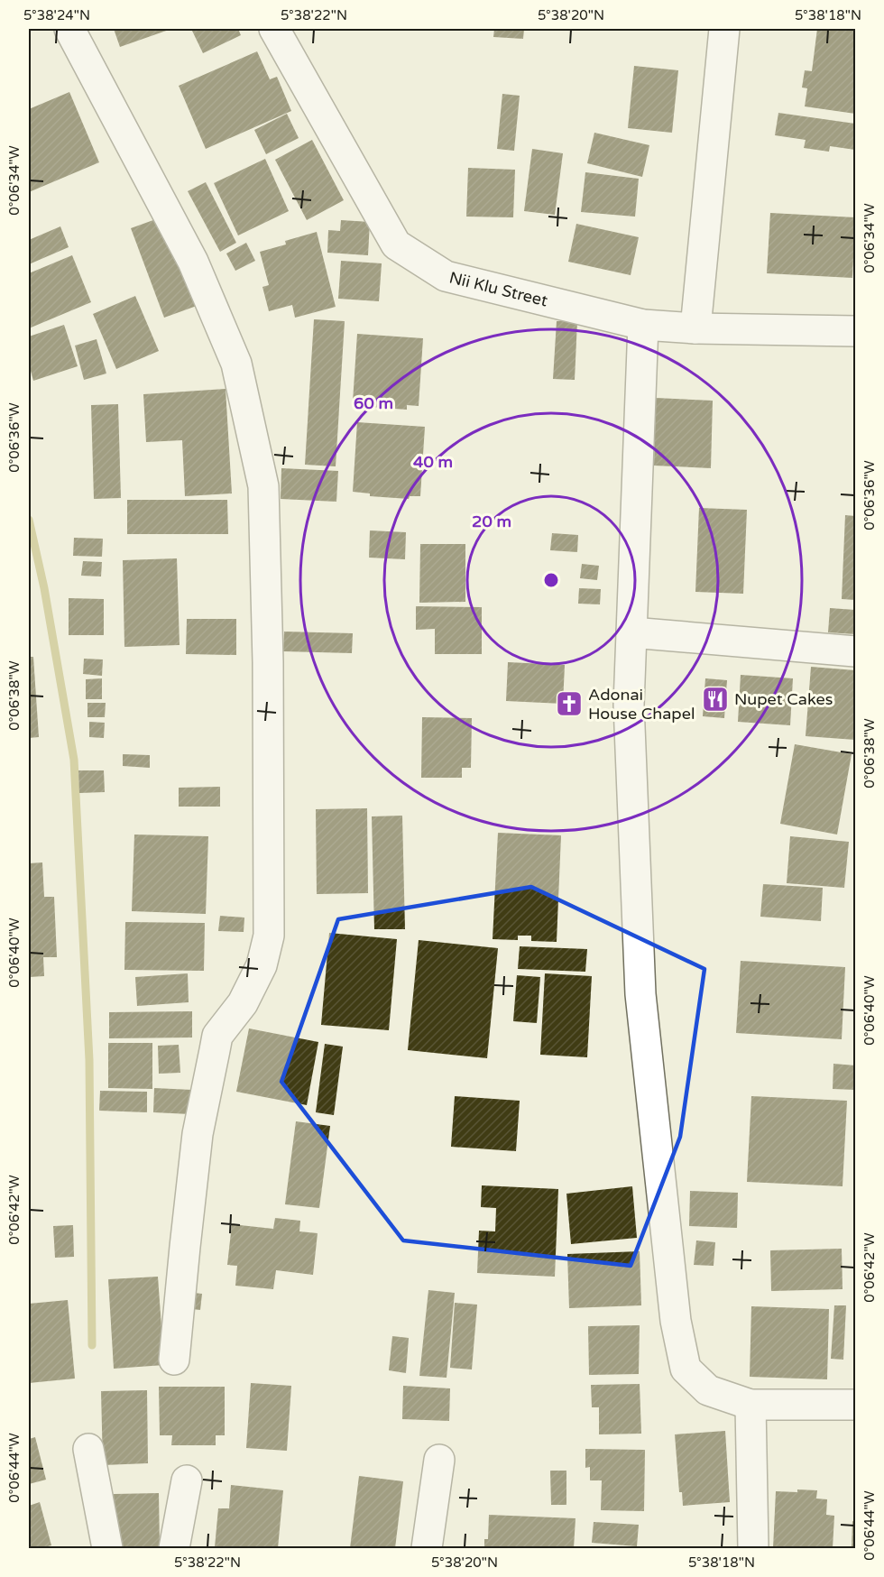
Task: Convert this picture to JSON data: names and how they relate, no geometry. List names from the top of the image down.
{
  "streets": {
    "street": ["Nii Klu Street"]
  },
  "places": {
    "restaurant": ["Nupet Cakes"],
    "church": ["Adonai House Chapel"]
  },
  "coordinates": [
    "5°38'24\"N",
    "5°38'22\"N",
    "5°38'20\"N",
    "5°38'18\"N",
    "0°06'34\"W",
    "0°06'36\"W",
    "0°06'38\"W",
    "0°06'40\"W",
    "0°06'42\"W",
    "0°06'44\"W"
  ],
  "rings": ["60 m", "40 m", "20 m"]
}
